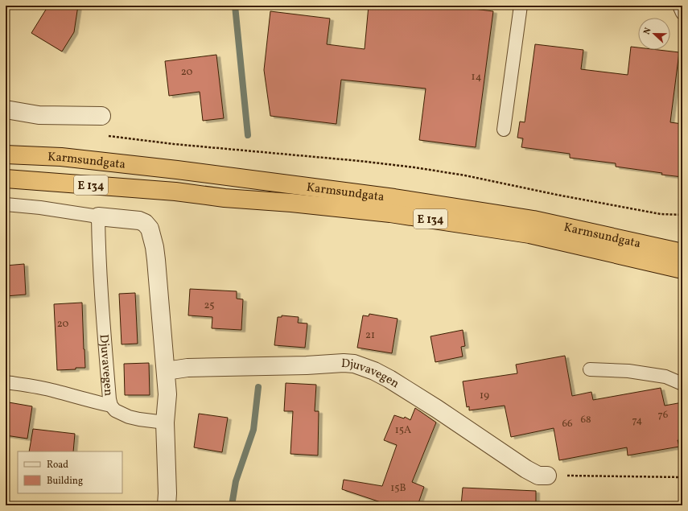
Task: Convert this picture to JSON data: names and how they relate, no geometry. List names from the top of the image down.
{
  "streets": {
    "highway": ["Karmsundgata", "E 134"],
    "street": ["Djuvavegen"]
  },
  "house_numbers": [
    "20",
    "14",
    "25",
    "20",
    "21",
    "19",
    "76",
    "68",
    "74",
    "66",
    "15A",
    "15B"
  ],
  "legend": ["Road", "Building"],
  "north": "left"
}
